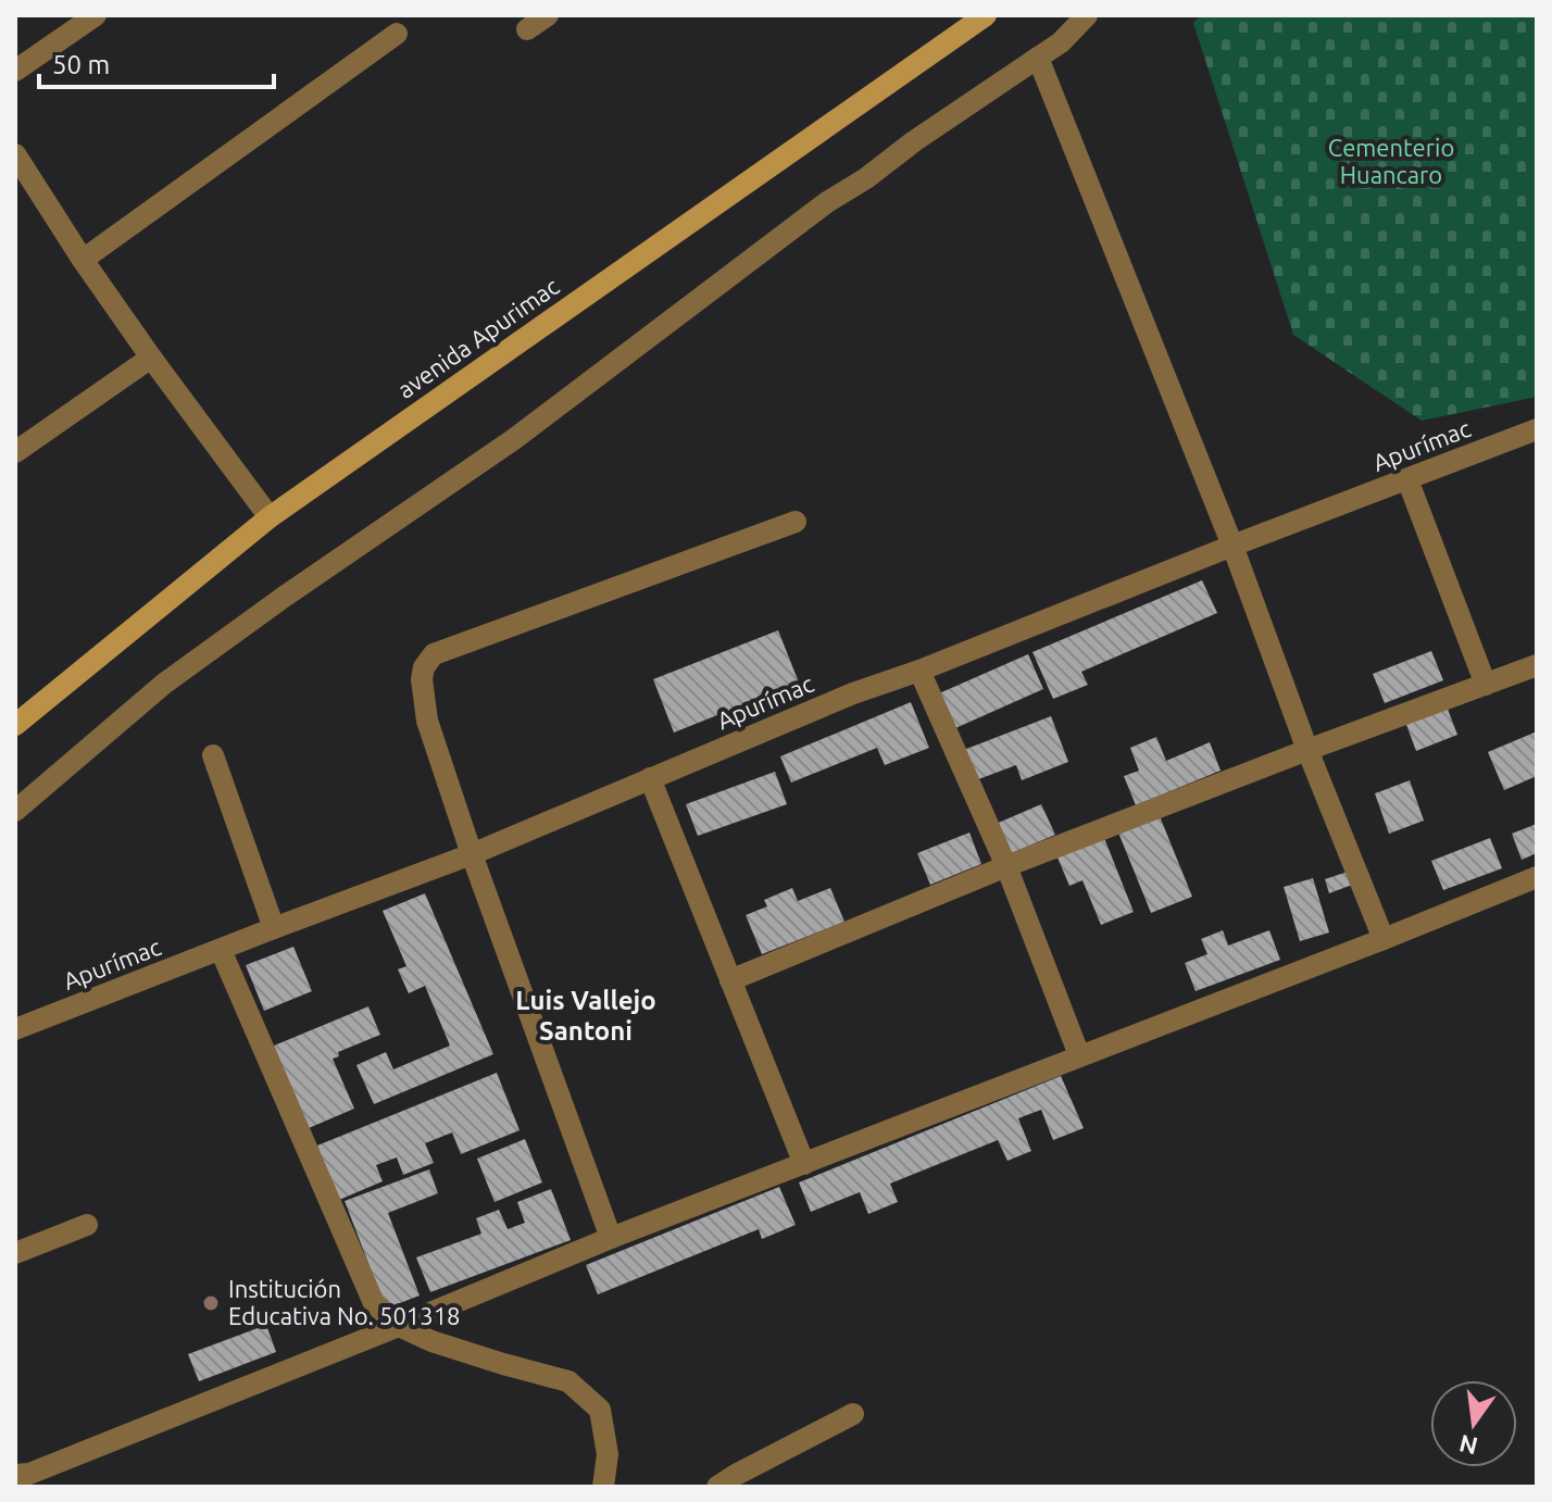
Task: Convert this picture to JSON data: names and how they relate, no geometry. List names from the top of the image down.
{
  "streets": {
    "street": ["avenida Apurimac", "Apurímac"]
  },
  "districts": ["Luis Vallejo Santoni"],
  "parks": ["Cementerio Huancaro"],
  "places": ["Institución Educativa No. 501318"],
  "scale_bar": "50 m",
  "north": "bottom"
}
